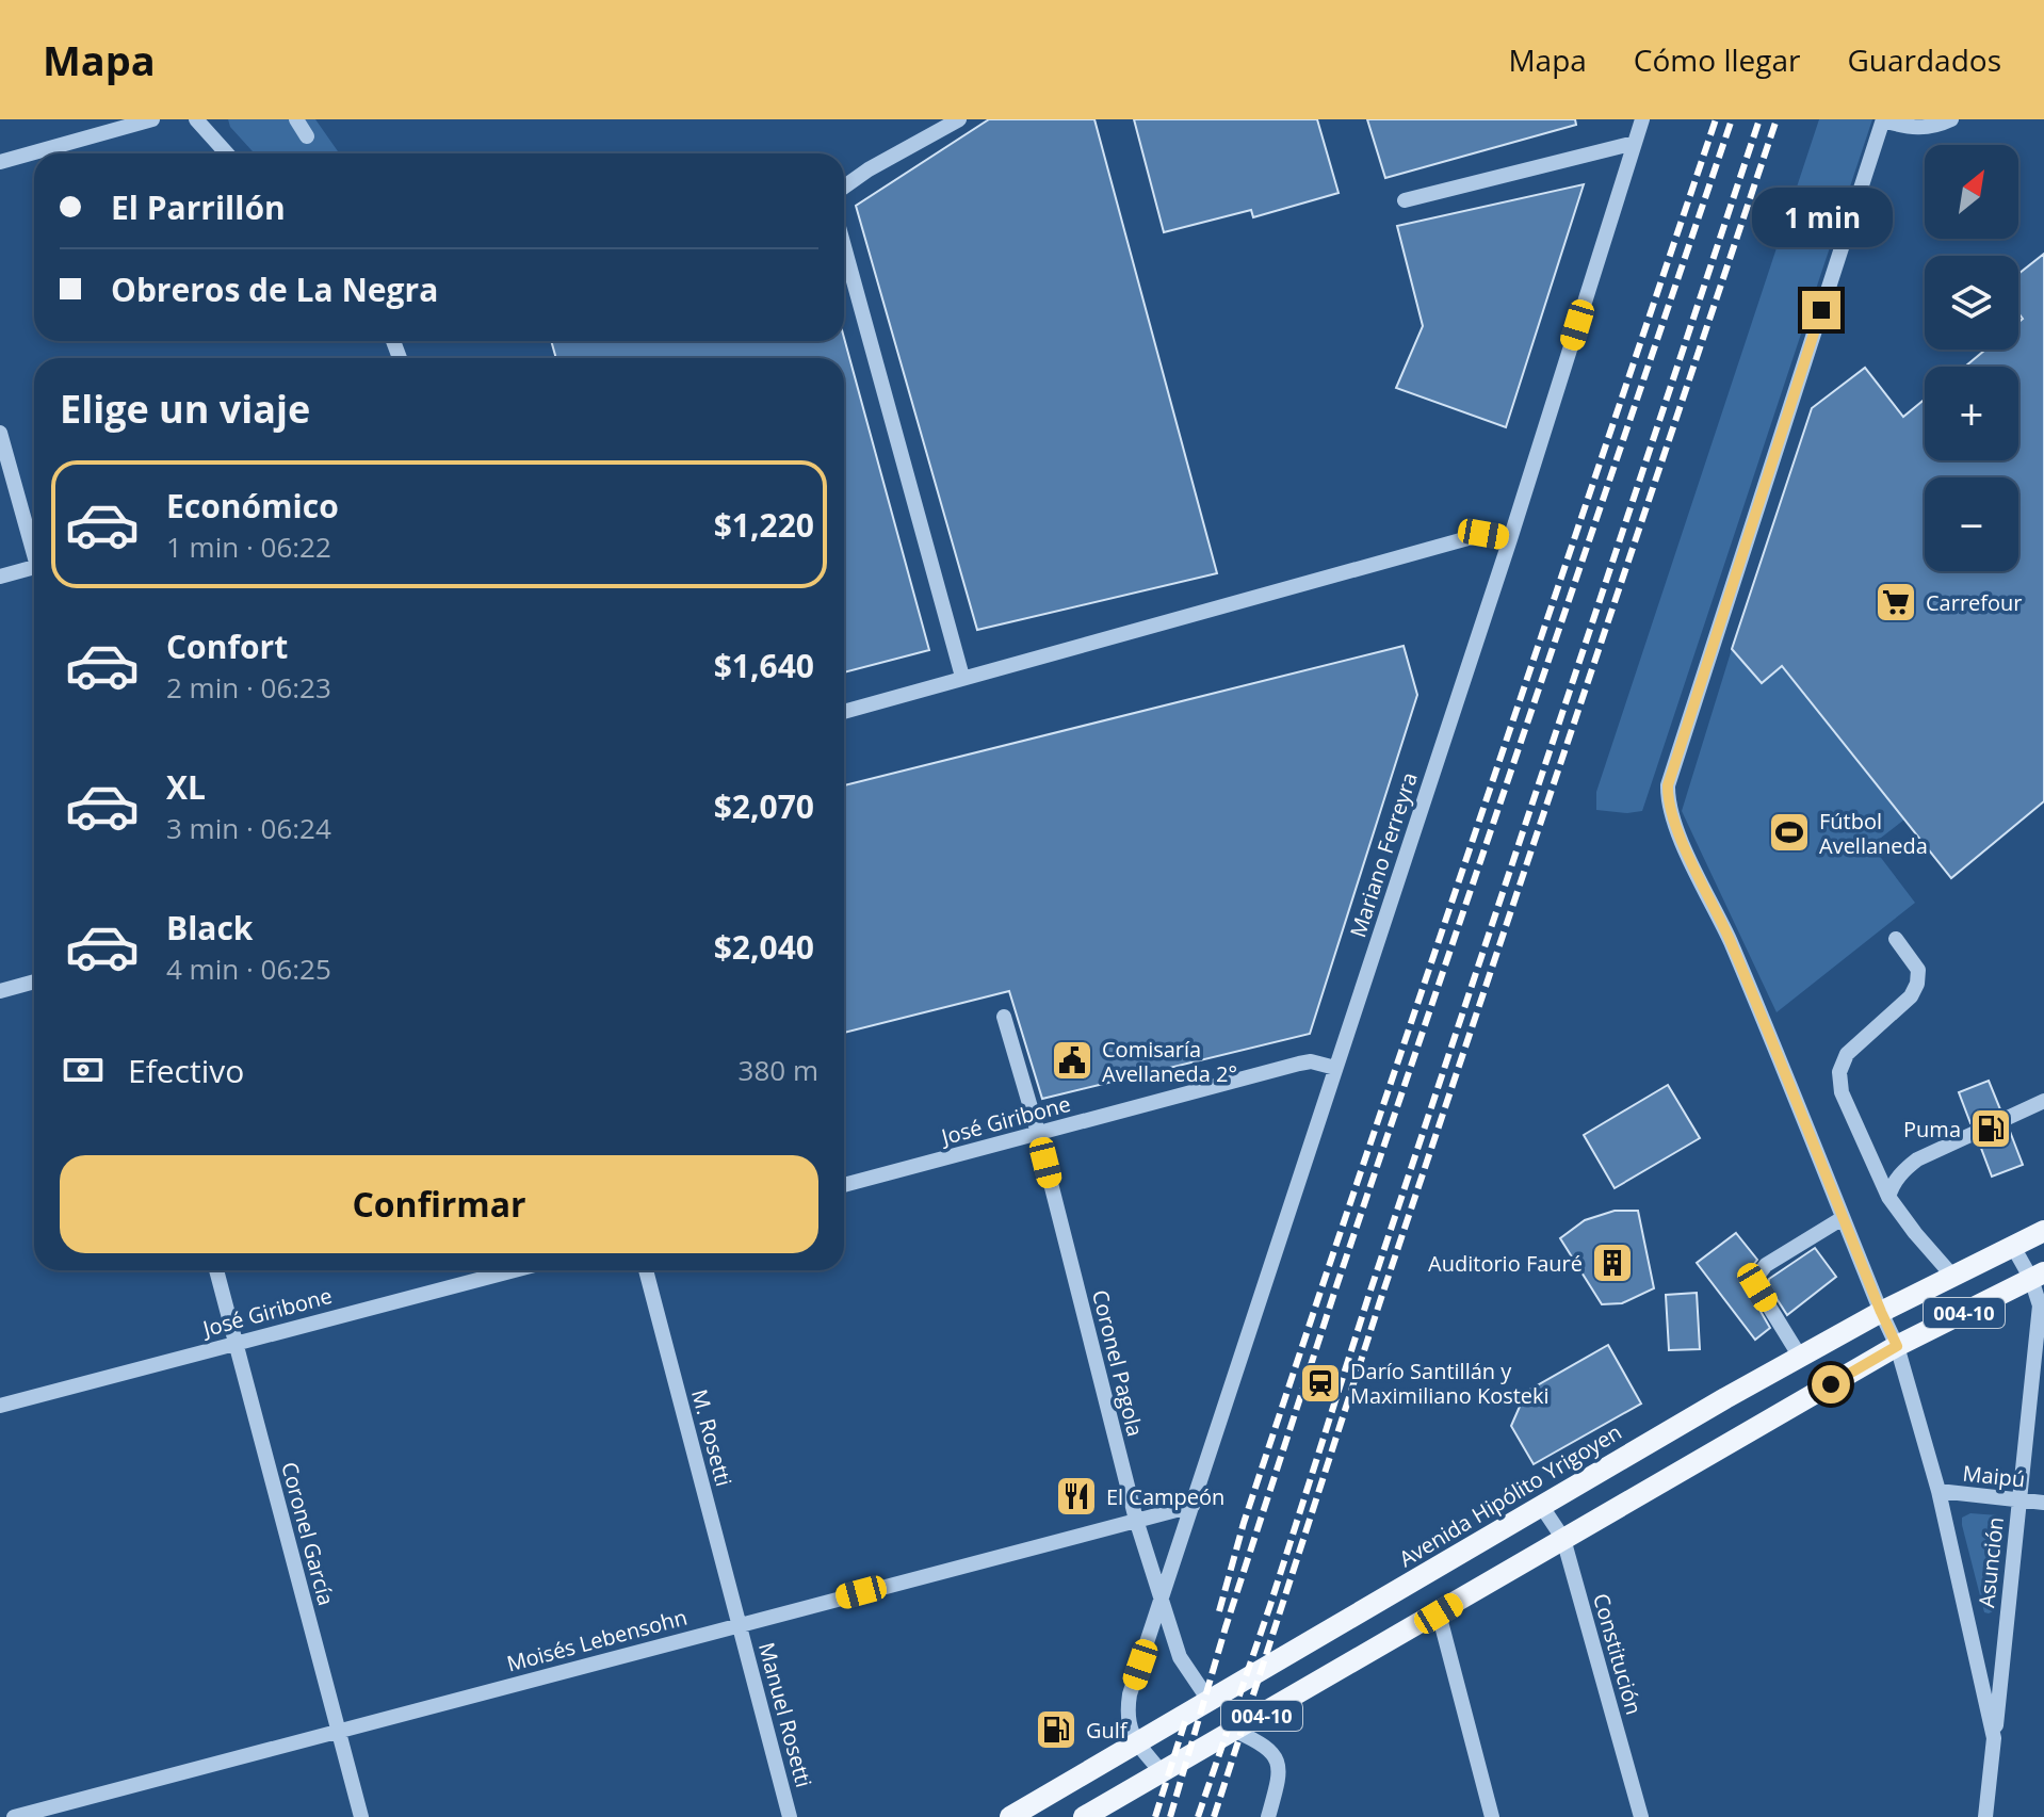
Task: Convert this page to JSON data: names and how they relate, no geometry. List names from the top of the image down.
{
  "streets": {
    "main road": ["004-10", "Avenida Hipólito Yrigoyen"],
    "street": [
      "Mariano Ferreyra",
      "José Giribone",
      "Coronel Pagola",
      "M. Rosetti",
      "Maipú",
      "Coronel García",
      "Asunción",
      "Moisés Lebensohn",
      "Constitución",
      "Manuel Rosetti"
    ]
  },
  "crossings": [
    ["Mariano Ferreyra", "José Giribone"],
    ["Mariano Ferreyra", "Coronel Pagola"],
    ["Mariano Ferreyra", "Avenida Hipólito Yrigoyen"],
    ["Mariano Ferreyra", "Moisés Lebensohn"],
    ["José Giribone", "Coronel Pagola"],
    ["José Giribone", "Coronel García"],
    ["004-10", "Asunción"],
    ["004-10", "Constitución"],
    ["Coronel Pagola", "Moisés Lebensohn"],
    ["M. Rosetti", "Moisés Lebensohn"],
    ["M. Rosetti", "Manuel Rosetti"],
    ["Maipú", "Asunción"],
    ["Avenida Hipólito Yrigoyen", "Asunción"],
    ["Avenida Hipólito Yrigoyen", "Constitución"],
    ["Coronel García", "Moisés Lebensohn"],
    ["Moisés Lebensohn", "Manuel Rosetti"]
  ],
  "places": {
    "supermarket": ["Carrefour"],
    "sports": ["Fútbol Avellaneda"],
    "public building": ["Comisaría Avellaneda 2°"],
    "fuel station": ["Puma", "Gulf"],
    "building": ["Auditorio Fauré"],
    "station": ["Darío Santillán y Maximiliano Kosteki"],
    "restaurant": ["El Campeón"]
  },
  "north": "top right",
  "page": {
    "header": "Mapa",
    "nav": ["Mapa", "Cómo llegar", "Guardados"],
    "map_buttons": ["+", "−"],
    "banner": ["El Parrillón", "Obreros de La Negra"],
    "bubble": "1 min",
    "heading": "Elige un viaje",
    "list": [
      {
        "name": "Económico",
        "note": "1 min · 06:22",
        "value": "$1,220"
      },
      {
        "name": "Confort",
        "note": "2 min · 06:23",
        "value": "$1,640"
      },
      {
        "name": "XL",
        "note": "3 min · 06:24",
        "value": "$2,070"
      },
      {
        "name": "Black",
        "note": "4 min · 06:25",
        "value": "$2,040"
      }
    ],
    "pay": ["Efectivo", "380 m"],
    "buttons": "Confirmar"
  }
}
